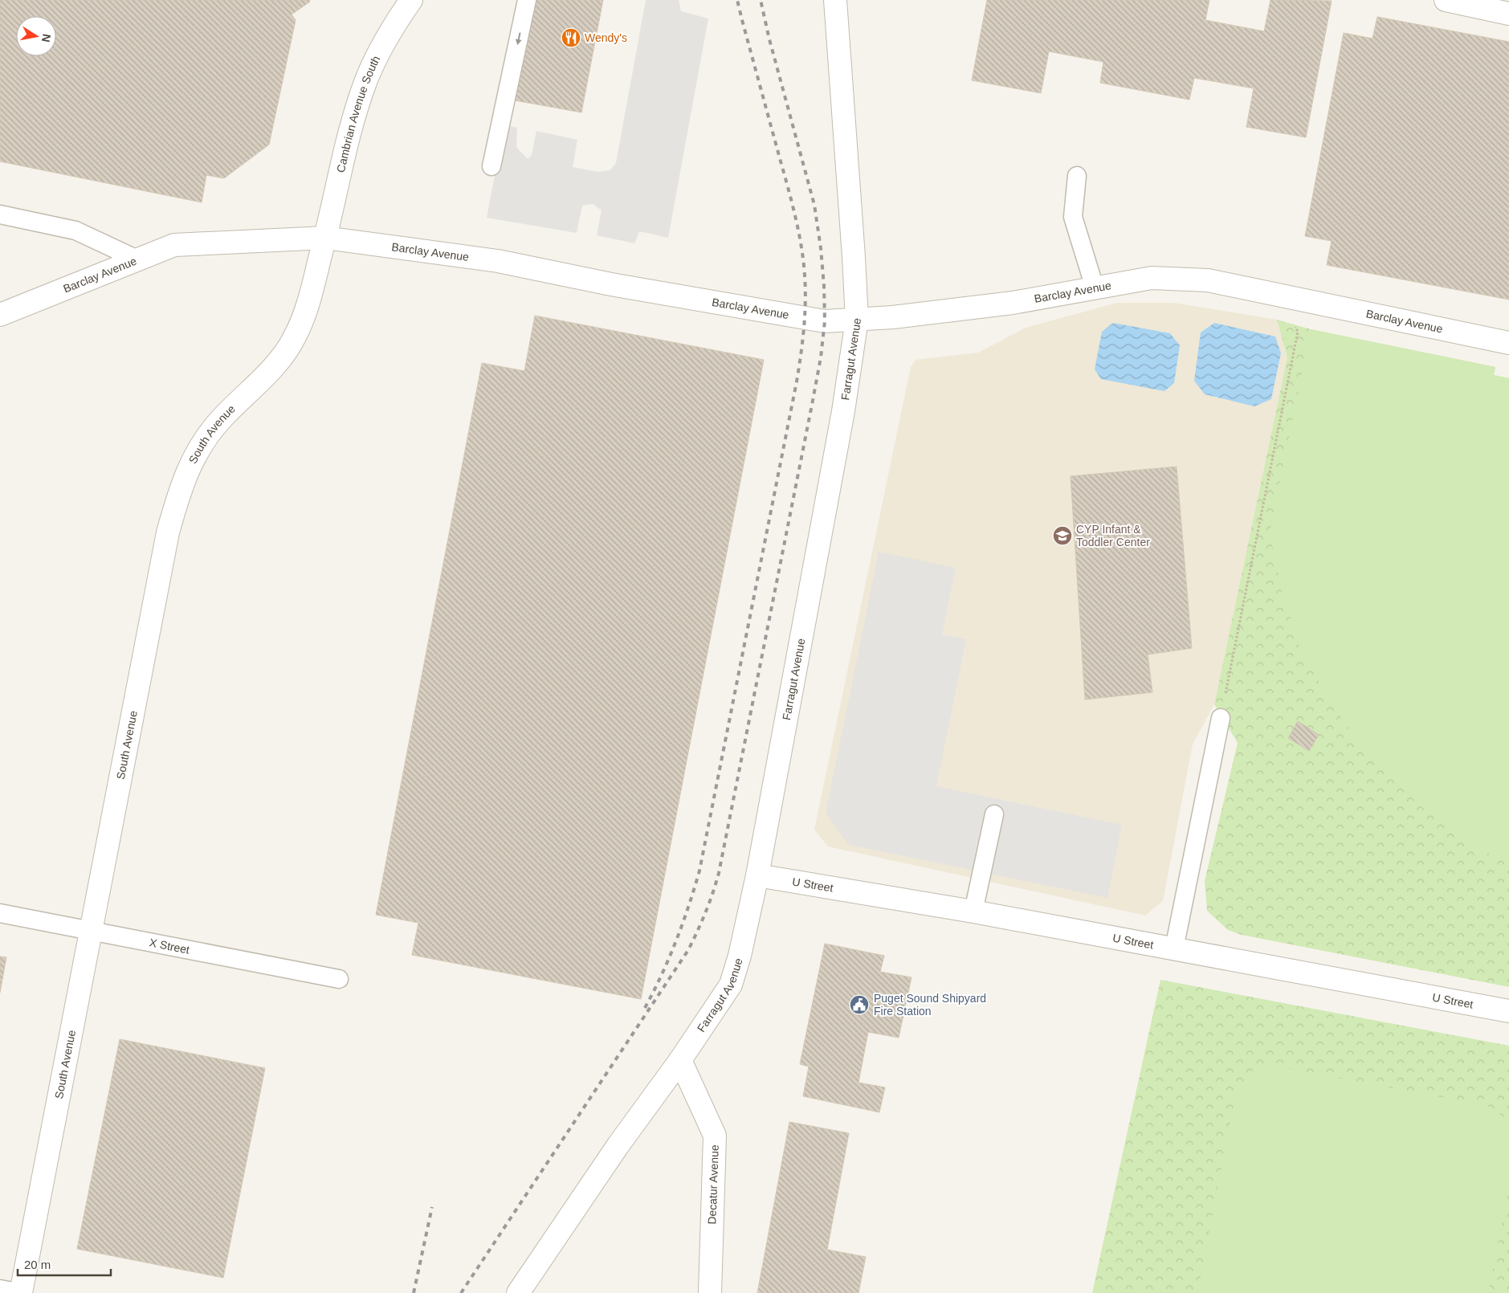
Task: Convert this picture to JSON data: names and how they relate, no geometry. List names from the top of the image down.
{
  "streets": {
    "street": [
      "Cambrian Avenue South",
      "Barclay Avenue",
      "Farragut Avenue",
      "South Avenue",
      "U Street",
      "Decatur Avenue"
    ],
    "lane": ["X Street"]
  },
  "crossings": [
    ["Cambrian Avenue South", "Barclay Avenue"],
    ["Cambrian Avenue South", "South Avenue"],
    ["Barclay Avenue", "Farragut Avenue"],
    ["Barclay Avenue", "South Avenue"],
    ["Farragut Avenue", "U Street"],
    ["Farragut Avenue", "Decatur Avenue"],
    ["South Avenue", "X Street"]
  ],
  "places": {
    "restaurant": ["Wendy's"],
    "school or university": ["CYP Infant & Toddler Center"],
    "public building": ["Puget Sound Shipyard Fire Station"]
  },
  "scale_bar": "20 m",
  "north": "right"
}
